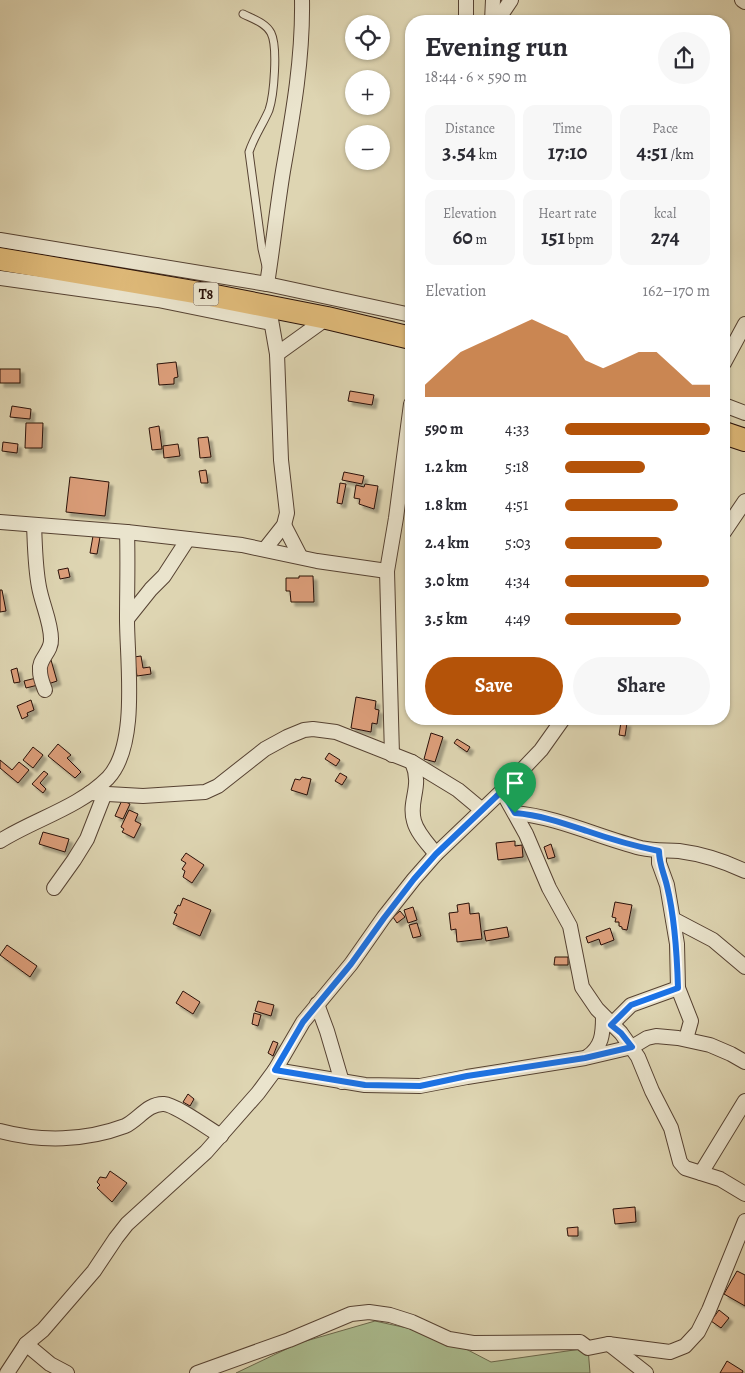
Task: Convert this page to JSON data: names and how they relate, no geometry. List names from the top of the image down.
{
  "streets": {
    "main road": ["T8"]
  },
  "page": {
    "map_buttons": ["+", "−"],
    "heading": ["Evening run", "18:44 · 6 × 590 m"],
    "stats": [
      ["Distance", "3.54 km"],
      ["Time", "17:10"],
      ["Pace", "4:51 /km"],
      ["Elevation", "60 m"],
      ["Heart rate", "151 bpm"],
      ["kcal", "274"]
    ],
    "chart": ["Elevation", "162–170 m"],
    "list": [
      {
        "name": "590 m",
        "note": "4:33"
      },
      {
        "name": "1.2 km",
        "note": "5:18"
      },
      {
        "name": "1.8 km",
        "note": "4:51"
      },
      {
        "name": "2.4 km",
        "note": "5:03"
      },
      {
        "name": "3.0 km",
        "note": "4:34"
      },
      {
        "name": "3.5 km",
        "note": "4:49"
      }
    ],
    "buttons": ["Save", "Share"]
  }
}
